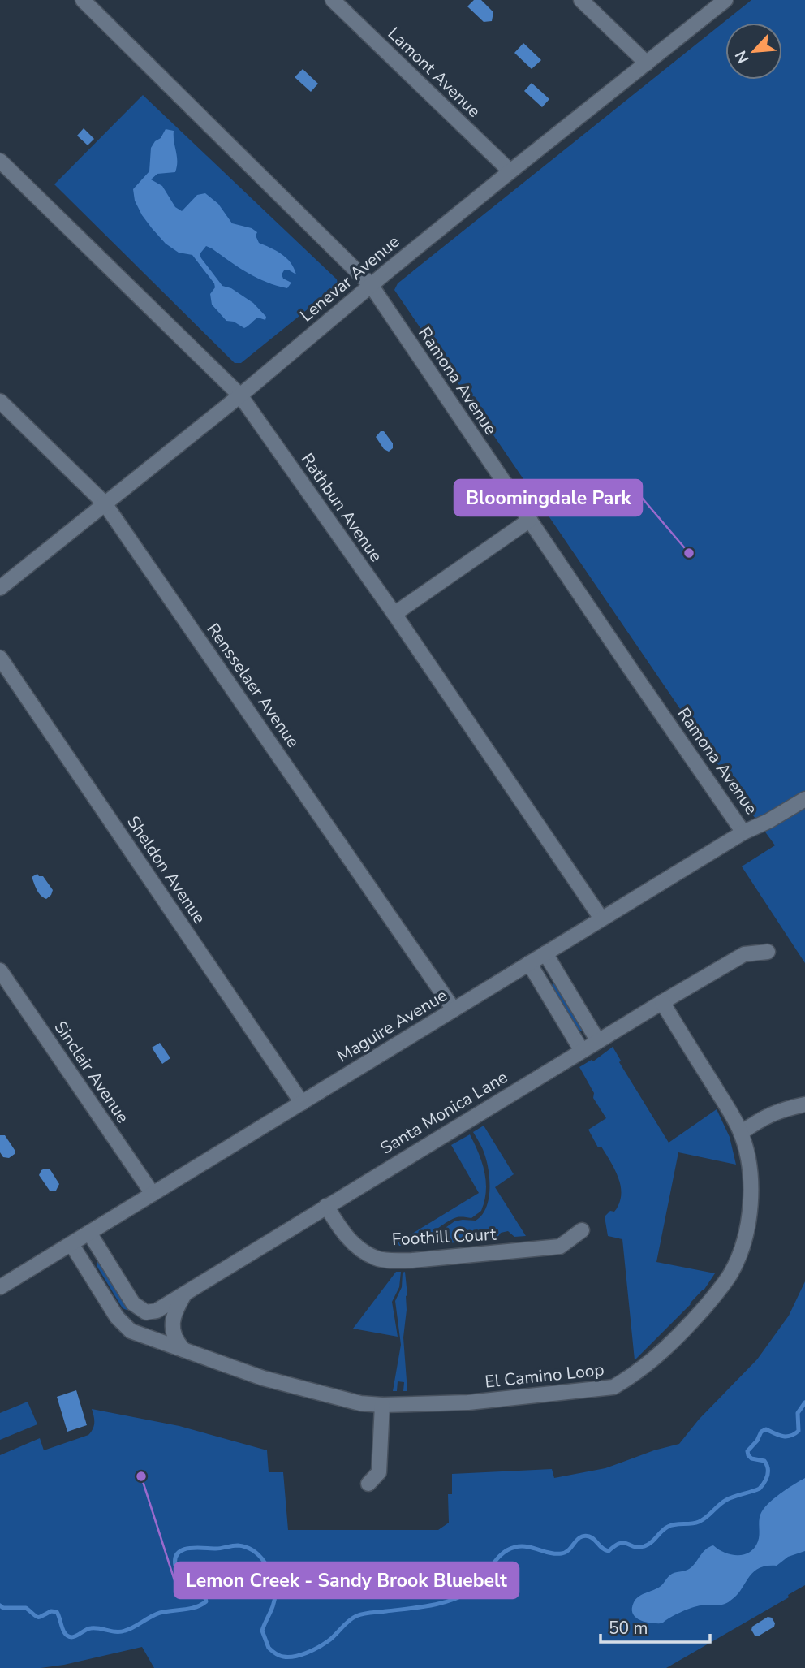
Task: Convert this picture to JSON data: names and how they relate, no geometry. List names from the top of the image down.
{
  "streets": {
    "street": [
      "Lamont Avenue",
      "Lenevar Avenue",
      "Ramona Avenue",
      "Rathbun Avenue",
      "Rensselaer Avenue",
      "Sheldon Avenue",
      "Maguire Avenue",
      "Sinclair Avenue",
      "Santa Monica Lane",
      "Foothill Court",
      "El Camino Loop"
    ]
  },
  "crossings": [
    ["Lamont Avenue", "Lenevar Avenue"],
    ["Lenevar Avenue", "Ramona Avenue"],
    ["Lenevar Avenue", "Rathbun Avenue"],
    ["Lenevar Avenue", "Rensselaer Avenue"],
    ["Ramona Avenue", "Maguire Avenue"],
    ["Rathbun Avenue", "Maguire Avenue"],
    ["Rensselaer Avenue", "Maguire Avenue"],
    ["Sheldon Avenue", "Maguire Avenue"],
    ["Maguire Avenue", "Sinclair Avenue"],
    ["Maguire Avenue", "Santa Monica Lane"],
    ["Maguire Avenue", "El Camino Loop"],
    ["Santa Monica Lane", "Foothill Court"],
    ["Santa Monica Lane", "El Camino Loop"]
  ],
  "places": ["Bloomingdale Park", "Lemon Creek - Sandy Brook Bluebelt"],
  "scale_bar": "50 m",
  "north": "bottom left"
}
